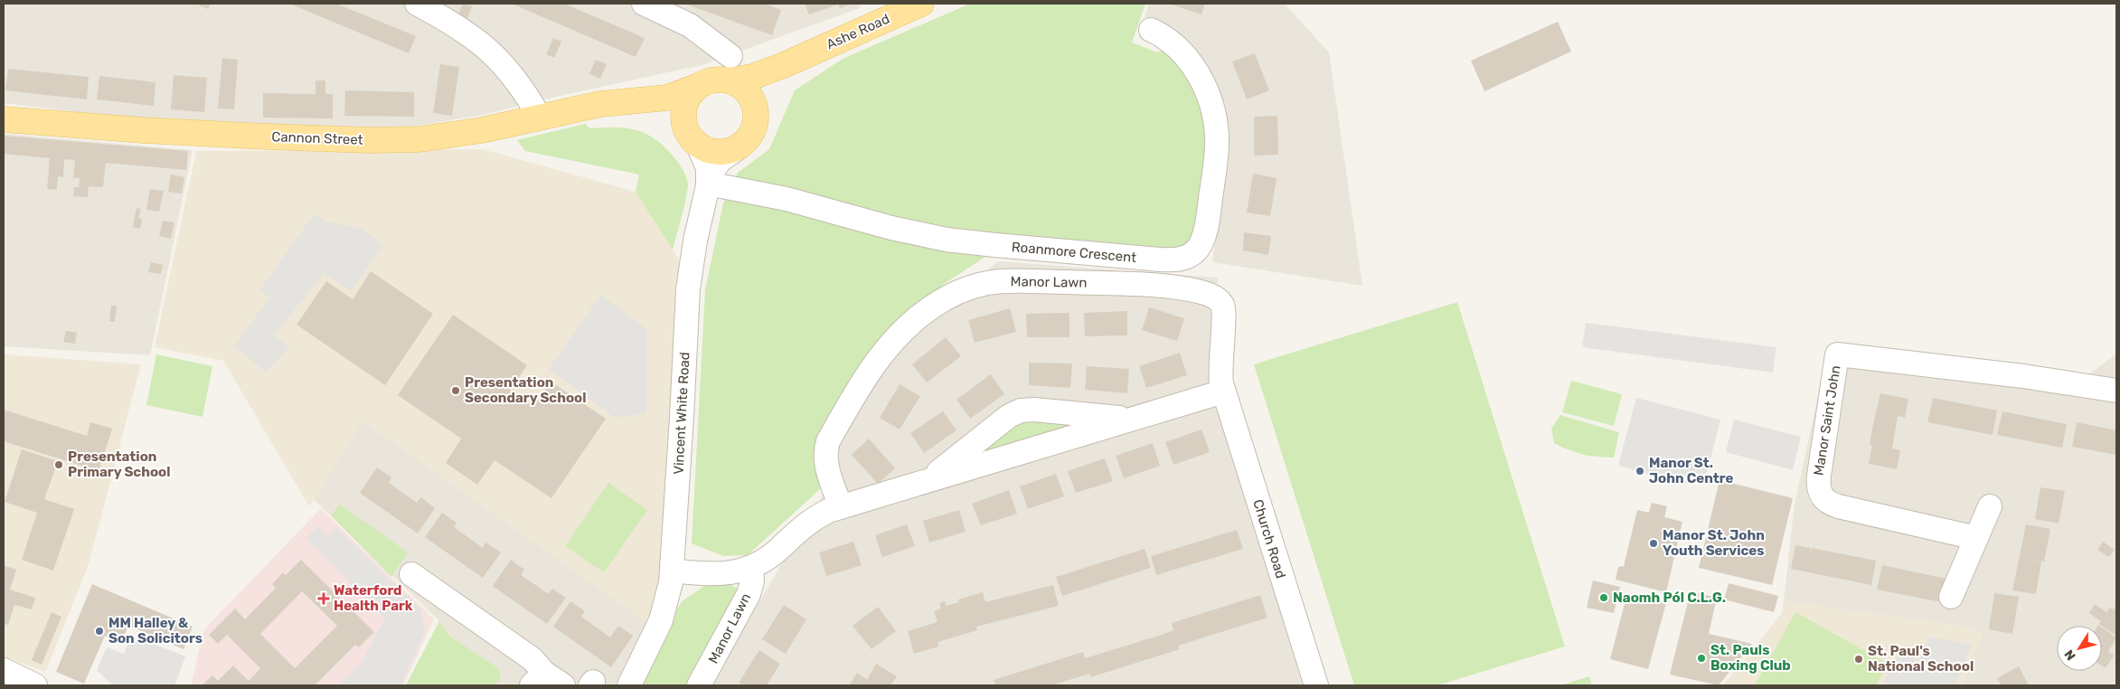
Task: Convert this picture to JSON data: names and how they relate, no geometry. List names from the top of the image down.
{
  "streets": {
    "main road": ["Ashe Road", "Cannon Street"],
    "street": [
      "Roanmore Crescent",
      "Manor Lawn",
      "Vincent White Road",
      "Manor Saint John",
      "Church Road"
    ]
  },
  "crossings": [
    ["Ashe Road", "Cannon Street"],
    ["Ashe Road", "Vincent White Road"],
    ["Cannon Street", "Vincent White Road"],
    ["Roanmore Crescent", "Vincent White Road"],
    ["Manor Lawn", "Vincent White Road"],
    ["Manor Lawn", "Church Road"]
  ],
  "places": {
    "other": [
      "Presentation Secondary School",
      "Presentation Primary School",
      "Manor St. John Centre",
      "Manor St. John Youth Services",
      "Naomh Pól C.L.G.",
      "MM Halley & Son Solicitors",
      "St. Pauls Boxing Club",
      "St. Paul's National School"
    ],
    "health": ["Waterford Health Park"]
  },
  "north": "bottom left"
}
